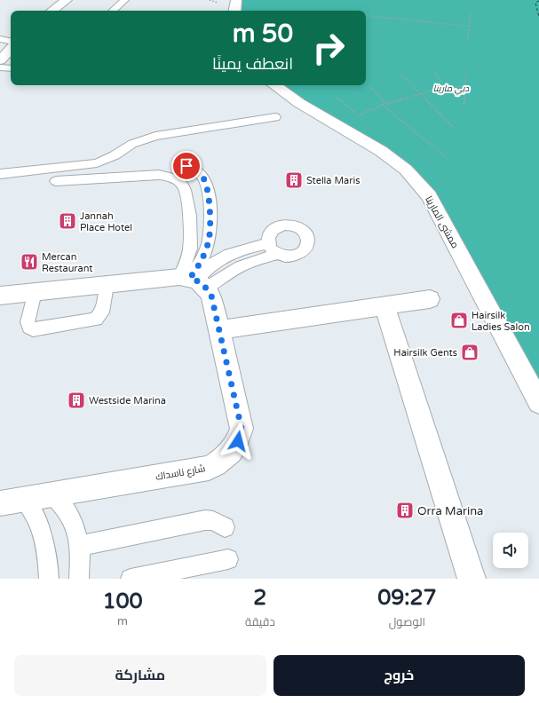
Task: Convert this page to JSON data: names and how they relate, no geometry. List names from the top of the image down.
{
  "streets": {
    "street": ["ممشى المارينا", "شارع ناسداك"]
  },
  "water": ["دبي مارينا"],
  "places": {
    "building": [
      "Stella Maris",
      "Jannah Place Hotel",
      "Westside Marina",
      "Orra Marina"
    ],
    "restaurant": ["Mercan Restaurant"],
    "shop": ["Hairsilk Ladies Salon", "Hairsilk Gents"]
  },
  "page": {
    "turn": ["50 m", "انعطف يمينًا"],
    "eta": [
      "09:27",
      "الوصول",
      "2",
      "دقيقة",
      "100",
      "m"
    ],
    "buttons": ["خروج", "مشاركة"]
  }
}
